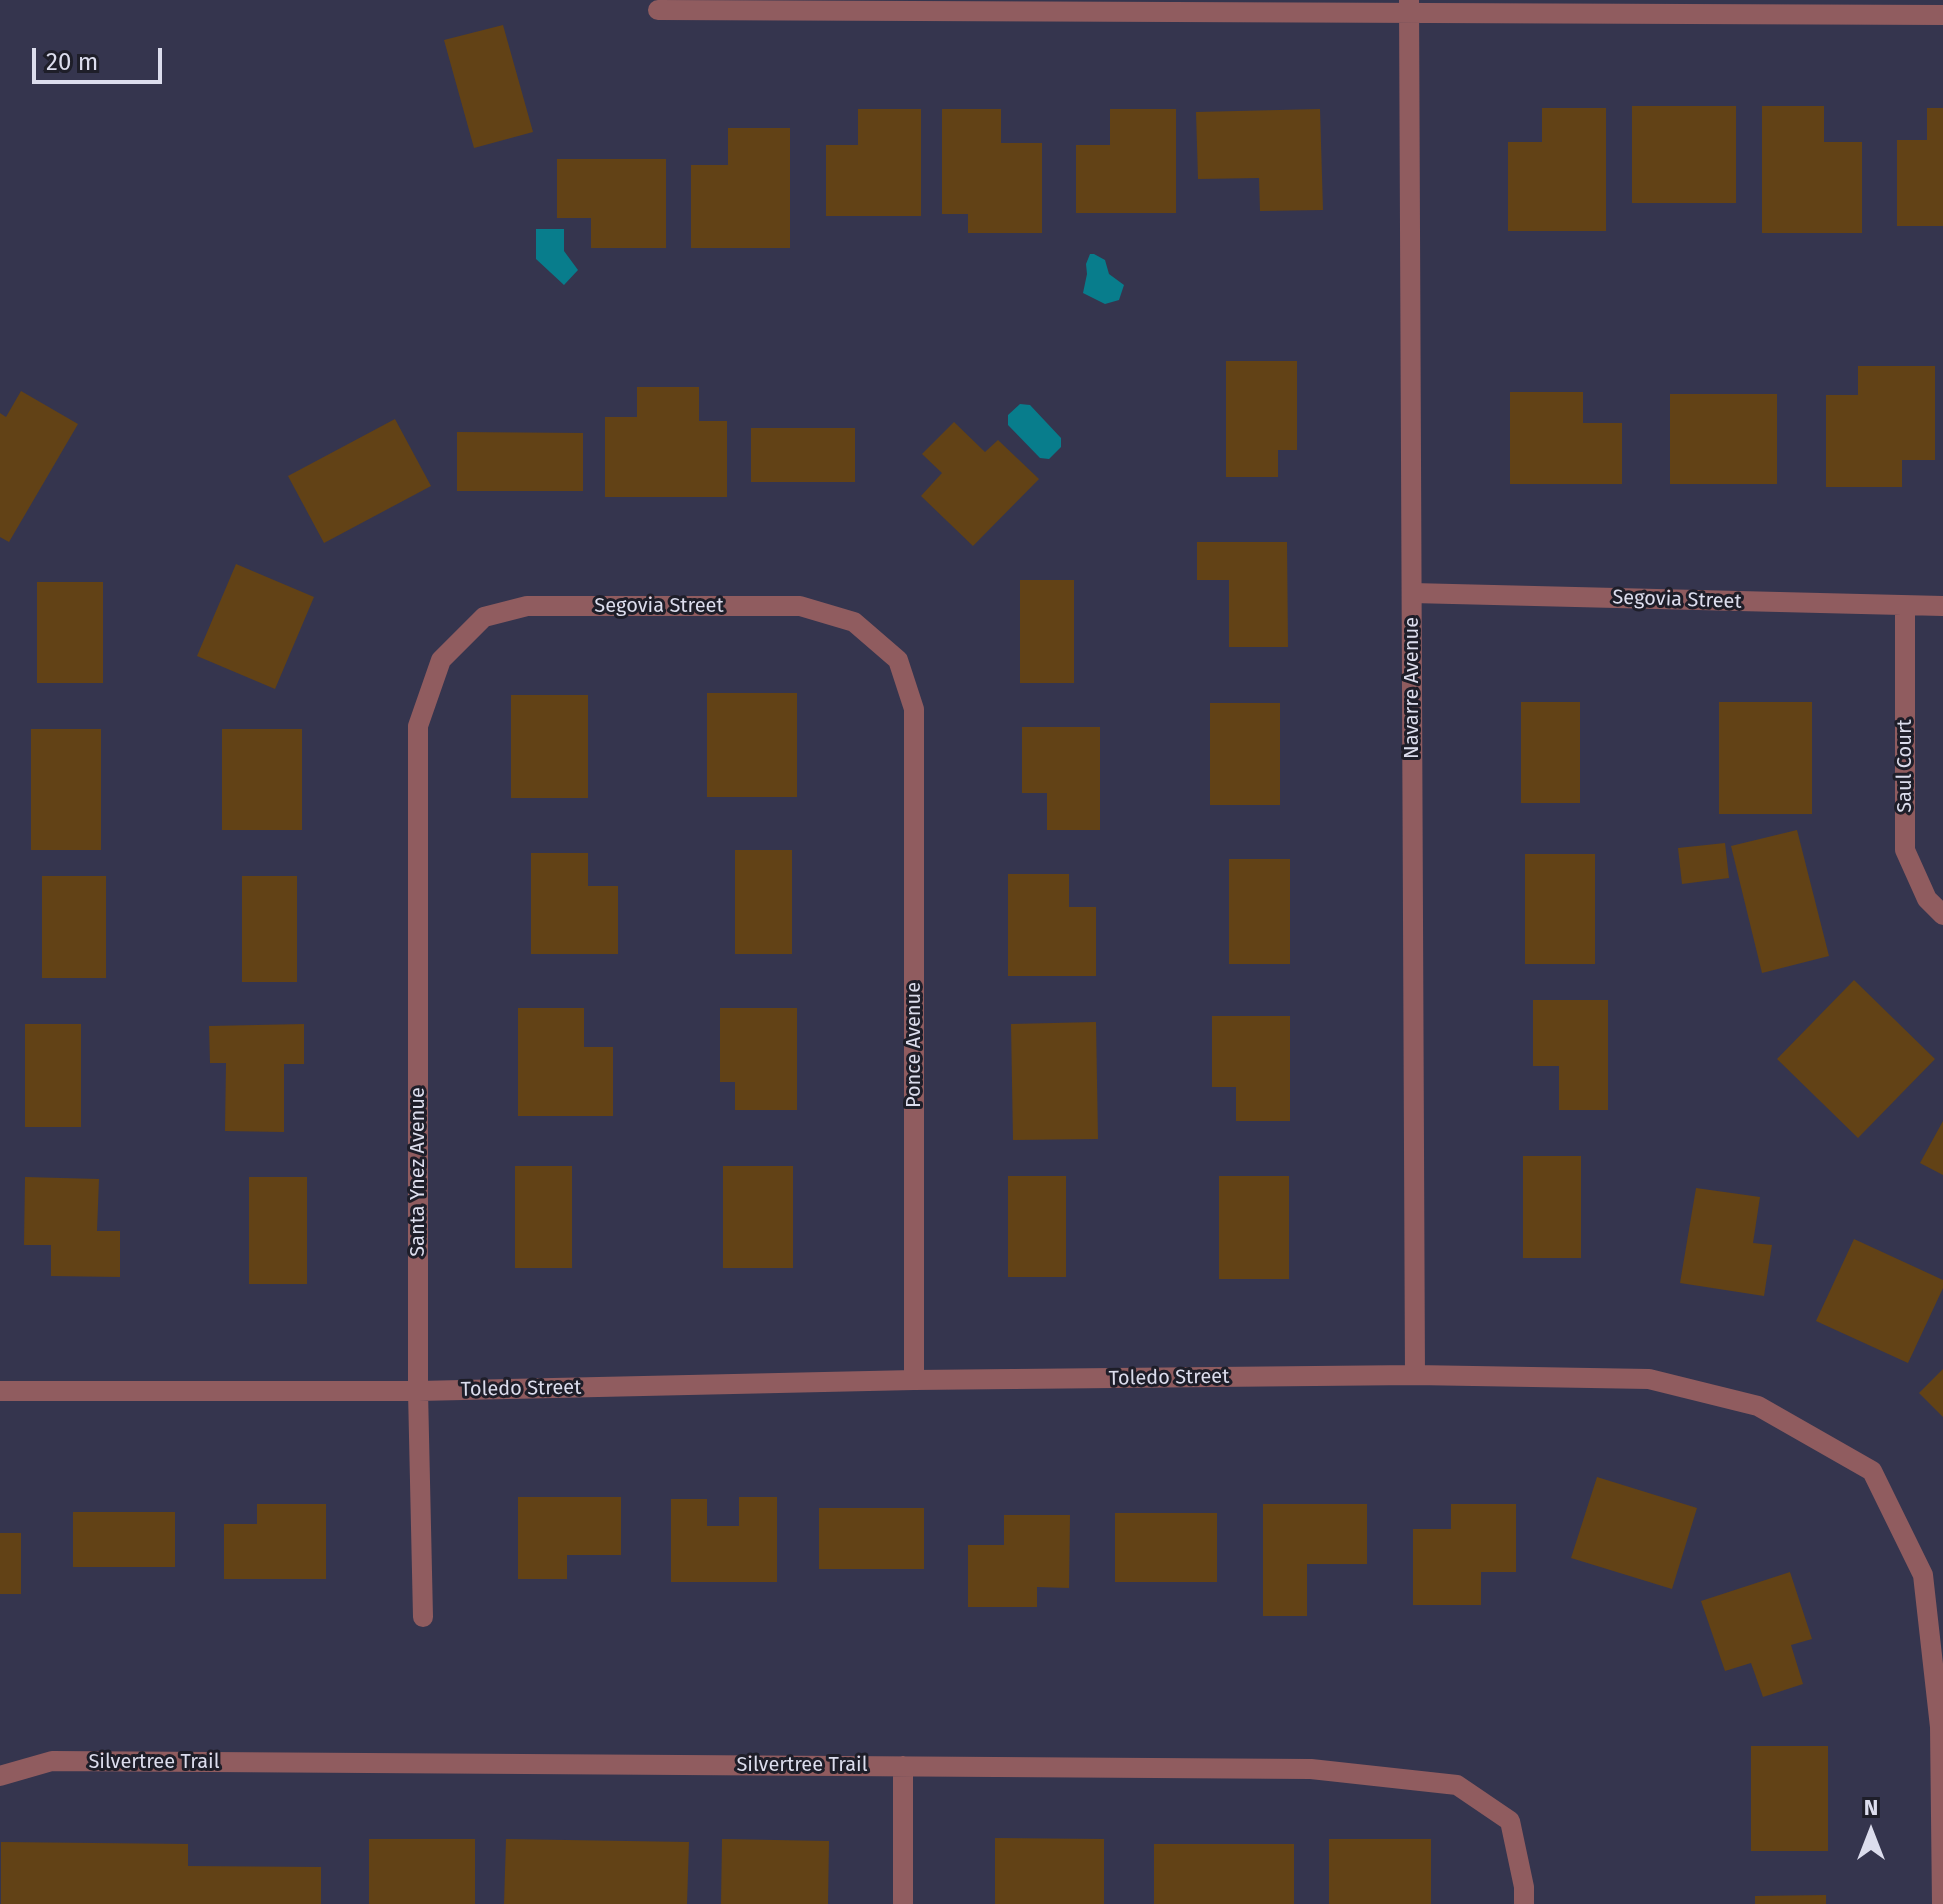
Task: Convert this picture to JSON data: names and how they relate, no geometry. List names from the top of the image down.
{
  "streets": {
    "street": [
      "Segovia Street",
      "Navarre Avenue",
      "Saul Court",
      "Ponce Avenue",
      "Santa Ynez Avenue",
      "Toledo Street",
      "Silvertree Trail"
    ]
  },
  "crossings": [
    ["Segovia Street", "Navarre Avenue"],
    ["Segovia Street", "Saul Court"],
    ["Segovia Street", "Ponce Avenue"],
    ["Segovia Street", "Santa Ynez Avenue"],
    ["Navarre Avenue", "Toledo Street"],
    ["Ponce Avenue", "Toledo Street"],
    ["Santa Ynez Avenue", "Toledo Street"]
  ],
  "scale_bar": "20 m",
  "north": "top"
}
